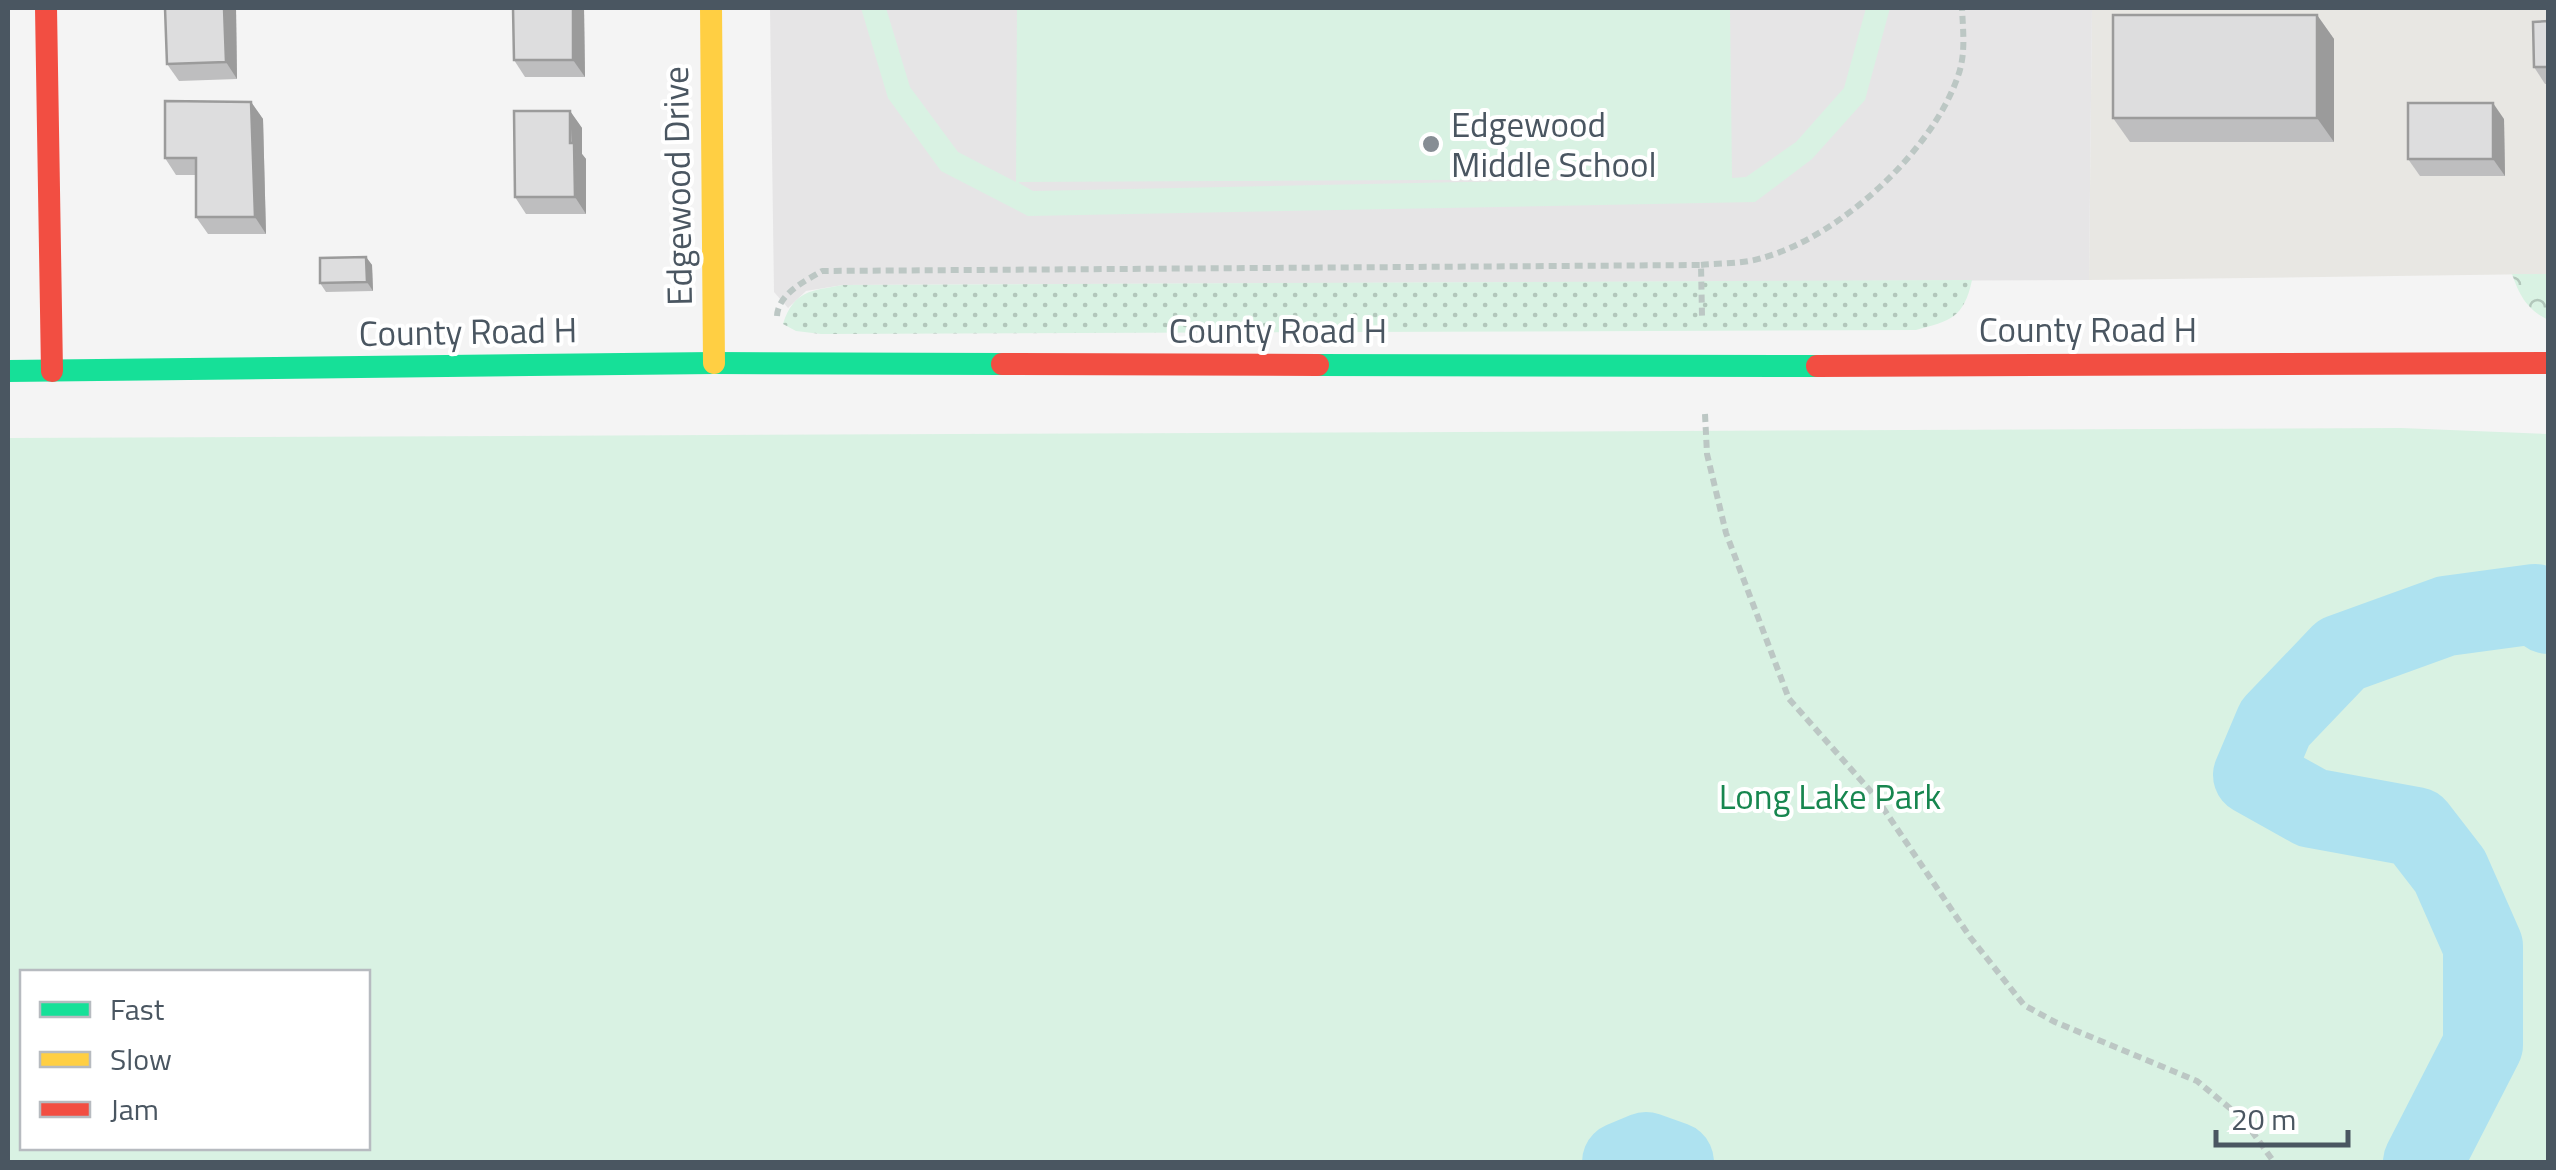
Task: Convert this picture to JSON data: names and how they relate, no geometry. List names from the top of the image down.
{
  "streets": {
    "street": ["Edgewood Drive", "County Road H"]
  },
  "crossings": [
    ["Edgewood Drive", "County Road H"]
  ],
  "parks": ["Long Lake Park"],
  "places": ["Edgewood Middle School"],
  "legend": ["Fast", "Slow", "Jam"],
  "scale_bar": "20 m"
}
